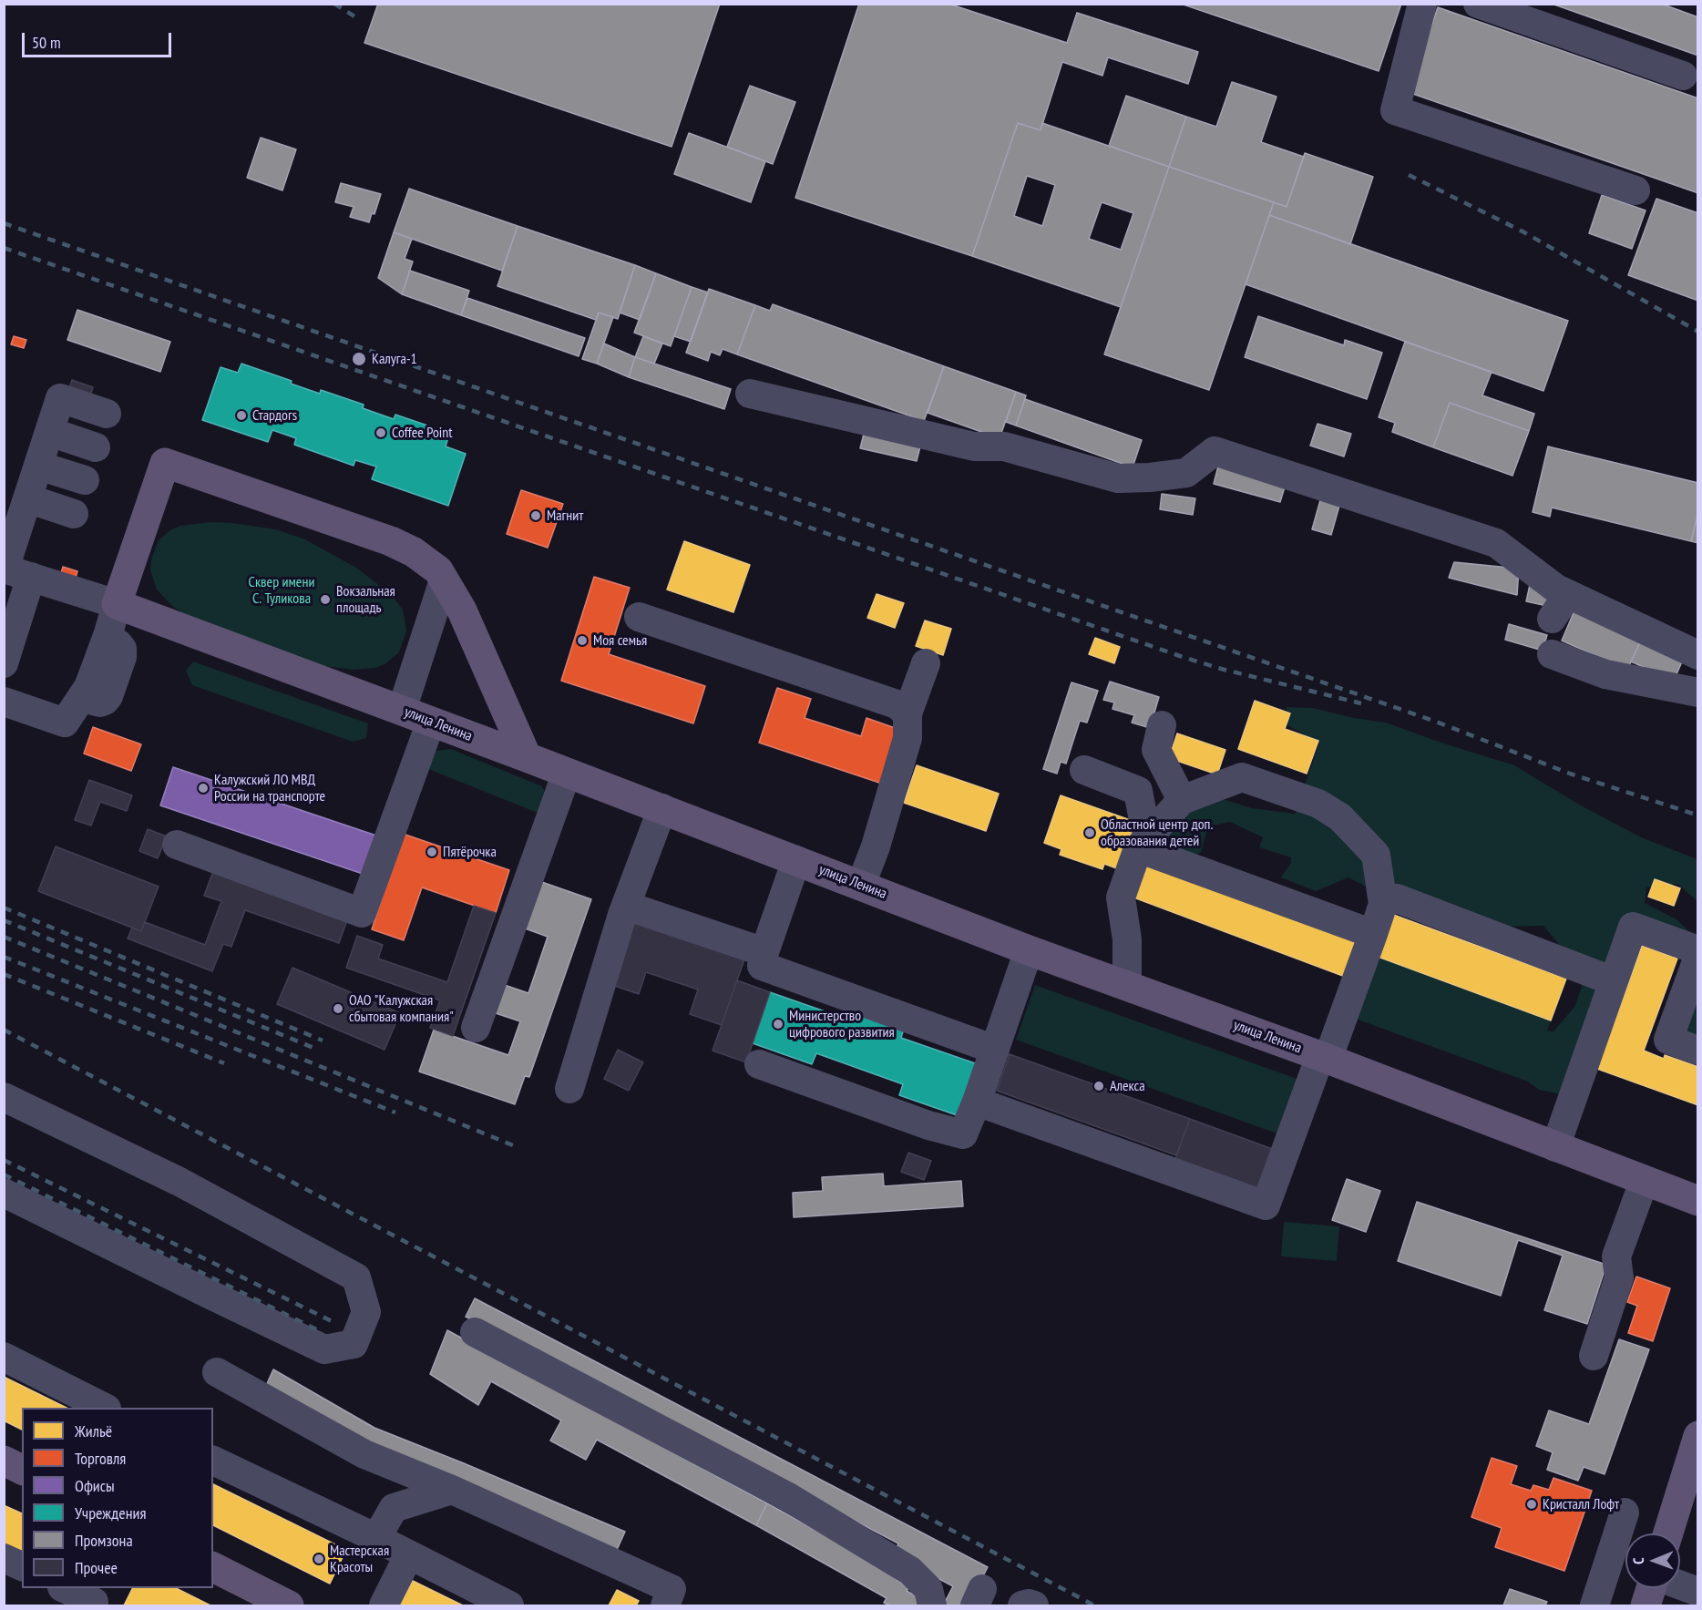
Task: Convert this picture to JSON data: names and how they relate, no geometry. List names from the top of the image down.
{
  "streets": {
    "main road": ["улица Ленина"]
  },
  "parks": ["Сквер имени С. Туликова"],
  "places": [
    "Калуга-1",
    "Стардогs",
    "Coffee Point",
    "Магнит",
    "Вокзальная площадь",
    "Моя семья",
    "Калужский ЛО МВД России на транспорте",
    "Областной центр доп. образования детей",
    "Пятёрочка",
    "ОАО \"Калужская сбытовая компания\"",
    "Министерство цифрового развития",
    "Алекса",
    "Кристалл Лофт",
    "Мастерская Красоты"
  ],
  "legend": [
    "Жильё",
    "Торговля",
    "Офисы",
    "Учреждения",
    "Промзона",
    "Прочее"
  ],
  "scale_bar": "50 m",
  "north": "left"
}
